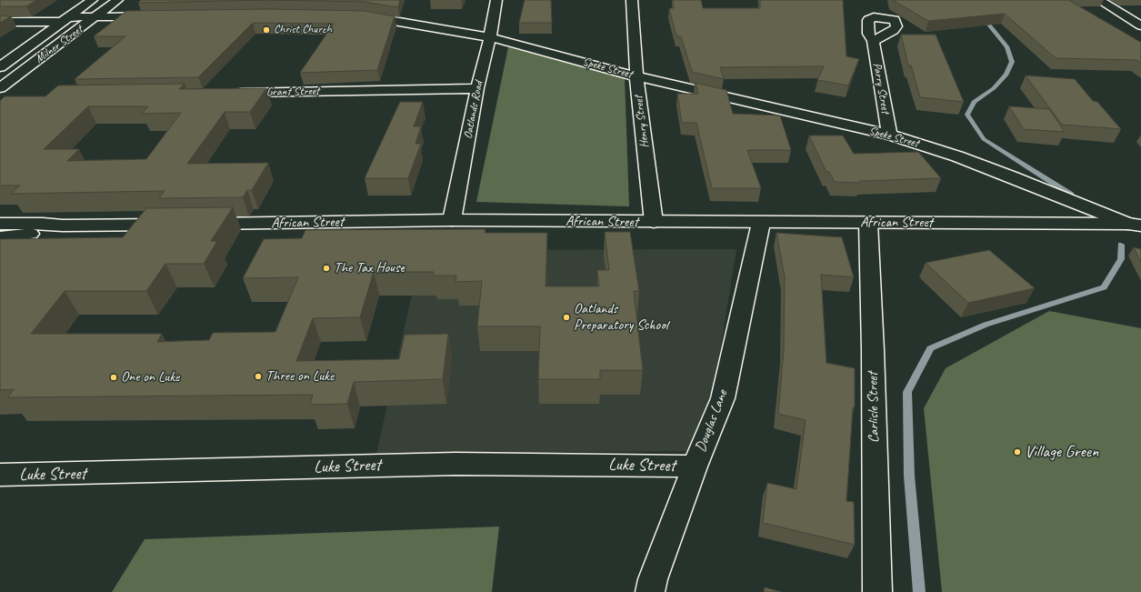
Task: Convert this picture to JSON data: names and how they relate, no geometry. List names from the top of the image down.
{
  "streets": {
    "street": [
      "Milner Street",
      "Speke Street",
      "Parry Street",
      "Grant Street",
      "Oatlands Road",
      "Henry Street",
      "African Street",
      "Carlisle Street",
      "Douglas Lane",
      "Luke Street"
    ]
  },
  "crossings": [
    ["Speke Street", "Parry Street"],
    ["Speke Street", "Oatlands Road"],
    ["Speke Street", "Henry Street"],
    ["Speke Street", "African Street"],
    ["Grant Street", "Oatlands Road"],
    ["Oatlands Road", "African Street"],
    ["Henry Street", "African Street"],
    ["African Street", "Carlisle Street"],
    ["African Street", "Douglas Lane"],
    ["Douglas Lane", "Luke Street"]
  ],
  "places": [
    "Christ Church",
    "The Tax House",
    "Oatlands Preparatory School",
    "Three on Luke",
    "One on Luke",
    "Village Green"
  ]
}
